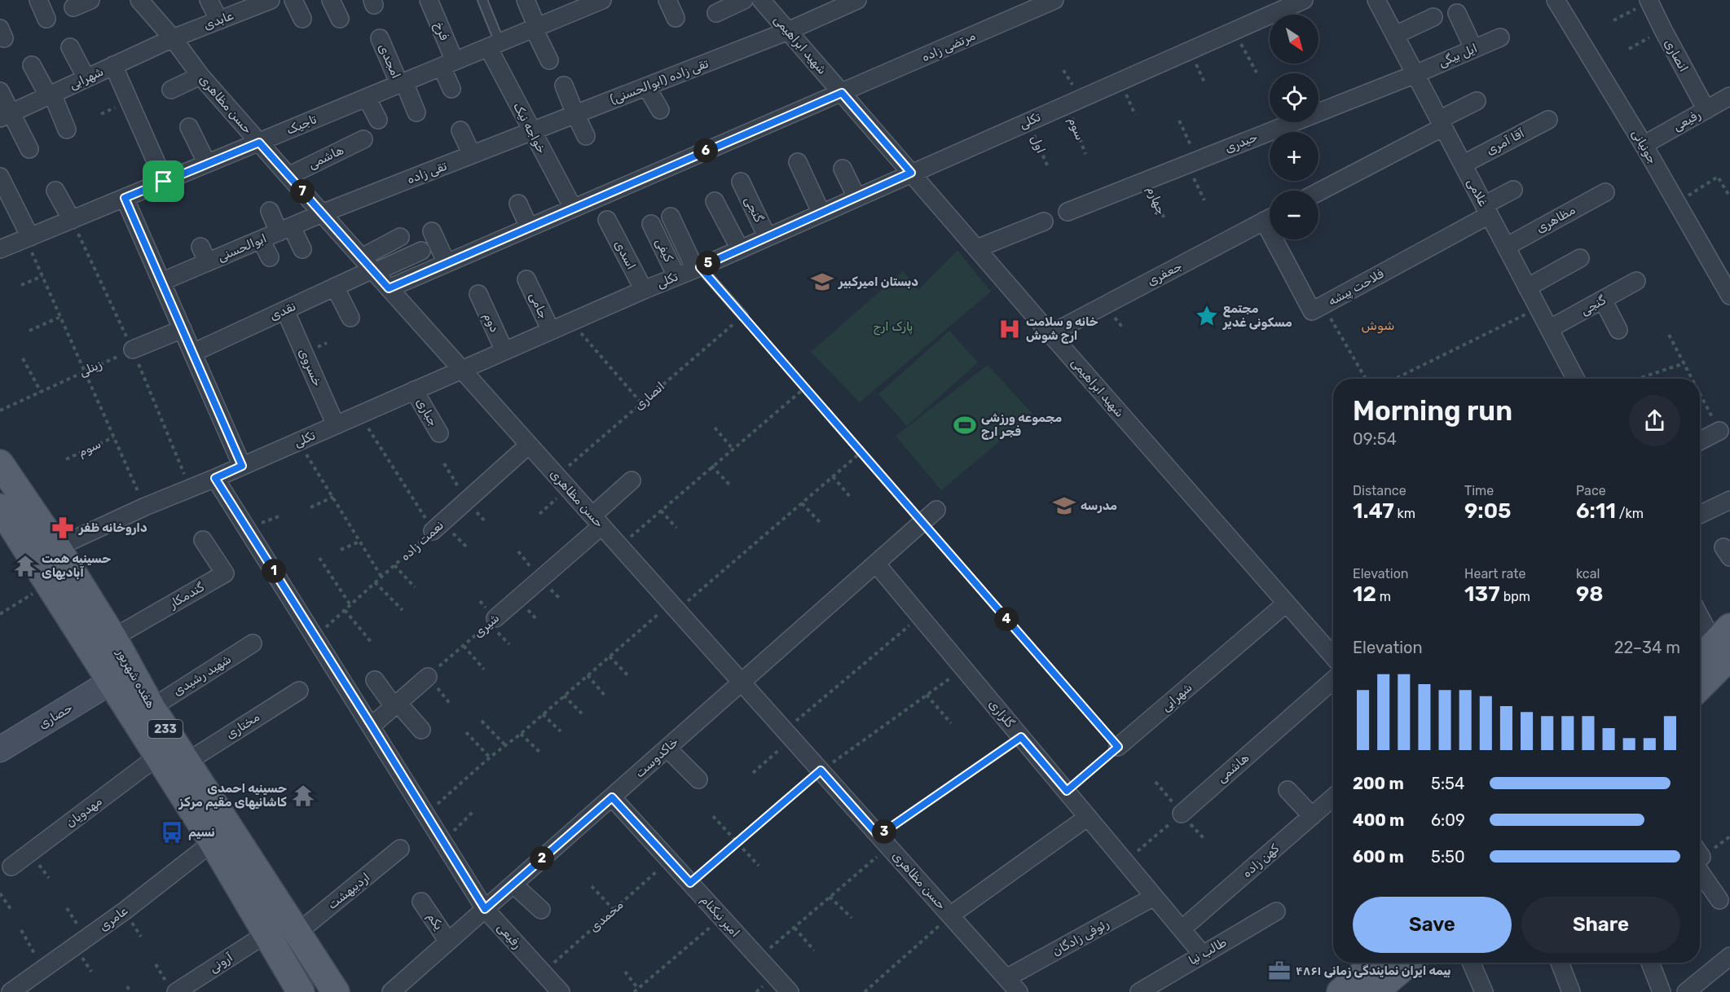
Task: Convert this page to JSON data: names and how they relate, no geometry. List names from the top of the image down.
{
  "streets": {
    "main road": ["هفده شهریور", "حصاری", "233"],
    "street": [
      "عابدی",
      "فرخ",
      "شهید ابراهیمی",
      "مرتضی زاده",
      "ایل بیگی",
      "انصاری",
      "امجدی",
      "شهرابی",
      "تقی زاده (ابوالحسنی)",
      "حسن مظاهری",
      "تکلی",
      "رفیعی",
      "تاجیک",
      "خواجه نیک",
      "آقا آمری",
      "حیدری",
      "جونیانی",
      "هاشمی",
      "تقی زاده",
      "غلامی",
      "گنجی",
      "مظاهری",
      "ابوالحسنی",
      "کیفی",
      "اسدی",
      "جعفری",
      "فلاحت پیشه",
      "جامی",
      "نقدی",
      "دوم",
      "خسروی",
      "جباری",
      "نعمت زاده",
      "گندمکار",
      "شیری",
      "شهید رشیدی",
      "گلزاری",
      "مختاری",
      "خاکدوست",
      "مهدویان",
      "کهن زاده",
      "اردیبهشت",
      "امیر نیکنام",
      "عامری",
      "یکم",
      "رئوفی زادگان",
      "طالب نیا",
      "آرونی"
    ],
    "path": [
      "سوم",
      "اول",
      "چهارم",
      "زینلی",
      "محمدی"
    ]
  },
  "crossings": [
    ["عابدی", "شهرابی"],
    ["عابدی", "حسن مظاهری"],
    ["فرخ", "تاجیک"],
    ["شهید ابراهیمی", "مرتضی زاده"],
    ["شهید ابراهیمی", "شهرابی"],
    ["شهید ابراهیمی", "تقی زاده (ابوالحسنی)"],
    ["شهید ابراهیمی", "تکلی"],
    ["شهید ابراهیمی", "جعفری"],
    ["مرتضی زاده", "حسن مظاهری"],
    ["مرتضی زاده", "خواجه نیک"],
    ["ایل بیگی", "حیدری"],
    ["ایل بیگی", "غلامی"],
    ["انصاری", "حسن مظاهری"],
    ["انصاری", "رفیعی"],
    ["امجدی", "تاجیک"],
    ["شهرابی", "حسن مظاهری"],
    ["تقی زاده (ابوالحسنی)", "خواجه نیک"],
    ["تقی زاده (ابوالحسنی)", "تقی زاده"],
    ["حسن مظاهری", "تکلی"],
    ["حسن مظاهری", "تاجیک"],
    ["حسن مظاهری", "هاشمی"],
    ["حسن مظاهری", "تقی زاده"],
    ["حسن مظاهری", "ابوالحسنی"],
    ["حسن مظاهری", "نقدی"],
    ["حسن مظاهری", "نعمت زاده"],
    ["حسن مظاهری", "شیری"],
    ["حسن مظاهری", "خاکدوست"],
    ["حسن مظاهری", "رئوفی زادگان"],
    ["تکلی", "رفیعی"],
    ["تکلی", "سوم"],
    ["تکلی", "اول"],
    ["تکلی", "گنجی"],
    ["تکلی", "کیفی"],
    ["تکلی", "اسدی"],
    ["تکلی", "جامی"],
    ["تکلی", "دوم"],
    ["تکلی", "خسروی"],
    ["تکلی", "جباری"],
    ["تکلی", "هفده شهریور"],
    ["رفیعی", "جونیانی"],
    ["رفیعی", "نعمت زاده"],
    ["رفیعی", "خاکدوست"],
    ["رفیعی", "محمدی"],
    ["تاجیک", "خواجه نیک"],
    ["خواجه نیک", "تقی زاده"],
    ["آقا آمری", "غلامی"],
    ["حیدری", "غلامی"],
    ["حیدری", "چهارم"],
    ["تقی زاده", "ابوالحسنی"],
    ["غلامی", "گنجی"],
    ["غلامی", "مظاهری"],
    ["غلامی", "فلاحت پیشه"],
    ["نقدی", "خسروی"],
    ["گندمکار", "هفده شهریور"],
    ["شهید رشیدی", "هفده شهریور"],
    ["هفده شهریور", "حصاری"],
    ["هفده شهریور", "مختاری"],
    ["هفده شهریور", "مهدویان"],
    ["هفده شهریور", "اردیبهشت"],
    ["هفده شهریور", "عامری"],
    ["هفده شهریور", "آرونی"],
    ["گلزاری", "خاکدوست"],
    ["گلزاری", "کهن زاده"],
    ["گلزاری", "رئوفی زادگان"],
    ["گلزاری", "طالب نیا"],
    ["خاکدوست", "امیر نیکنام"],
    ["خاکدوست", "یکم"],
    ["محمدی", "امیر نیکنام"]
  ],
  "districts": ["شوش"],
  "parks": ["پارک ارج"],
  "places": {
    "school or university": ["دبستان امیرکبیر", "مدرسه"],
    "place": ["مجتمع مسکونی غدیر"],
    "hospital": ["خانه و سلامت ارج شوش"],
    "sports": ["مجموعه ورزشی فجر ارج"],
    "pharmacy": ["داروخانه ظفر"],
    "temple": ["حسینیه همت آبادیهای", "حسینیه احمدی کاشانیهای مقیم مرکز"],
    "bus stop": ["نسیم"],
    "office": ["بیمه ایران نمایندگی زمانی ۴۸۶۱"]
  },
  "north": "bottom right",
  "page": {
    "map_buttons": ["+", "−"],
    "pins": [
      "6",
      "7",
      "5",
      "1",
      "4",
      "3",
      "2"
    ],
    "heading": ["Morning run", "09:54"],
    "stats": [
      ["Distance", "1.47 km"],
      ["Time", "9:05"],
      ["Pace", "6:11 /km"],
      ["Elevation", "12 m"],
      ["Heart rate", "137 bpm"],
      ["kcal", "98"]
    ],
    "chart": ["Elevation", "22–34 m"],
    "list": [
      {
        "name": "200 m",
        "note": "5:54"
      },
      {
        "name": "400 m",
        "note": "6:09"
      },
      {
        "name": "600 m",
        "note": "5:50"
      }
    ],
    "buttons": ["Save", "Share"]
  }
}
